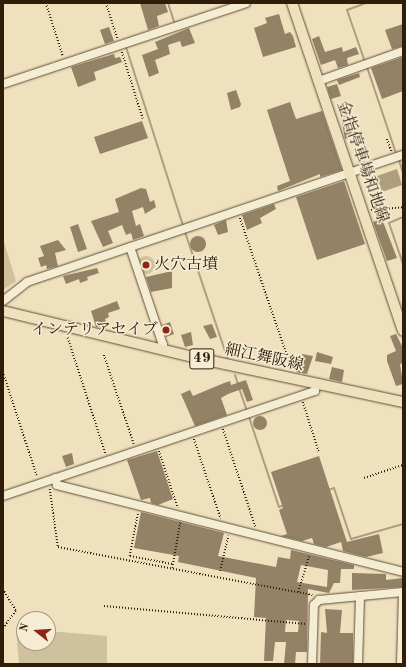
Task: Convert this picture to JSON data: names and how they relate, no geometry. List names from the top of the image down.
{
  "streets": {
    "main road": ["金指停車場和地線", "細江舞阪線", "49"]
  },
  "places": ["火穴古墳", "インテリアセイブ"],
  "north": "left"
}
